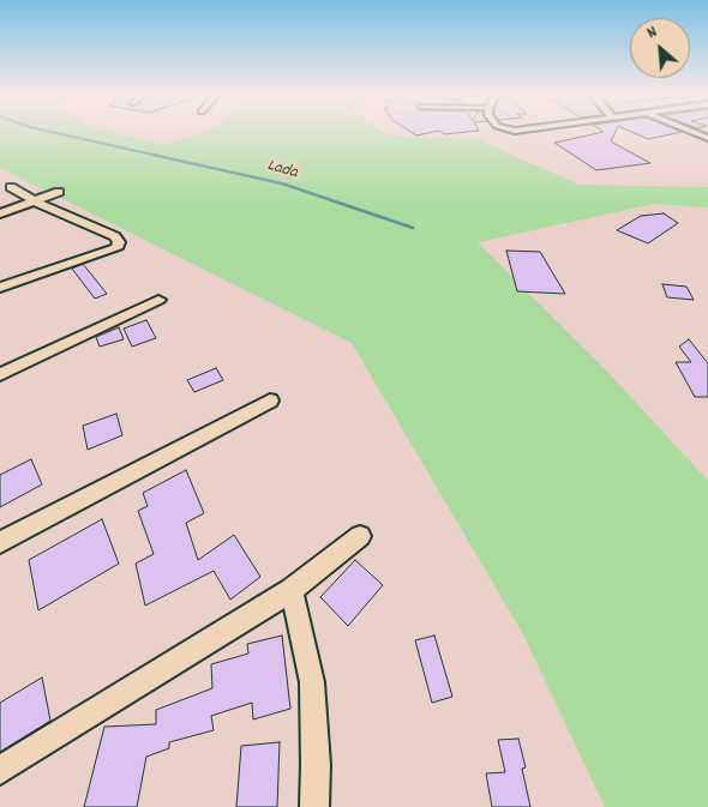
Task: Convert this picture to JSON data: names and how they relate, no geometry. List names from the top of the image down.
{
  "water": ["Lada"],
  "north": "top left"
}
